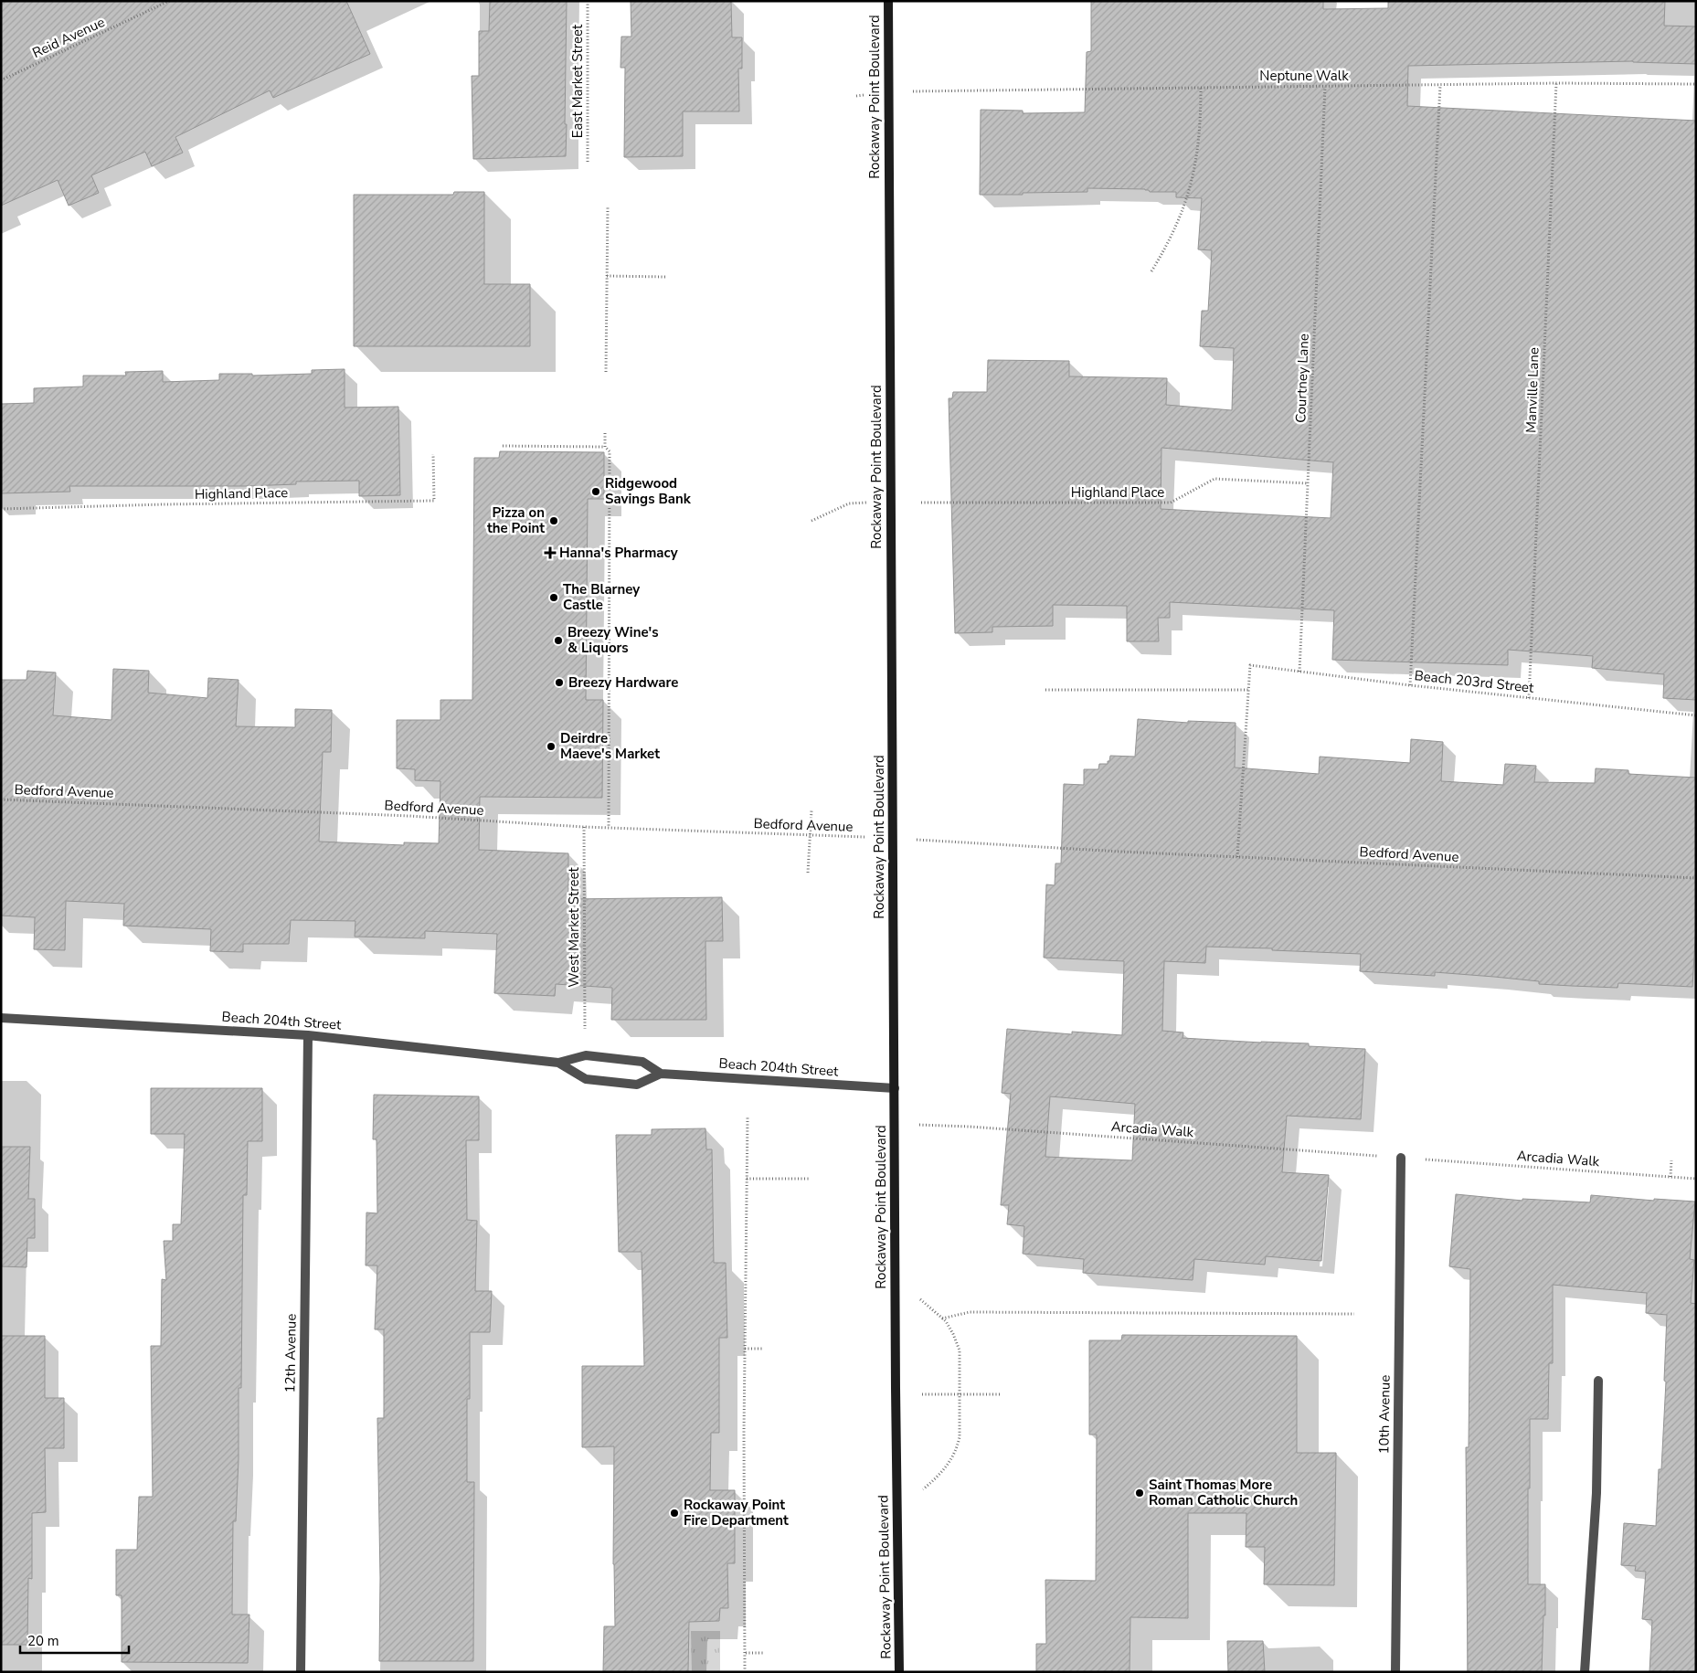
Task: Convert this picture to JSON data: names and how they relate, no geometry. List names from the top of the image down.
{
  "streets": {
    "street": [
      "Rockaway Point Boulevard",
      "Beach 204th Street",
      "12th Avenue",
      "10th Avenue"
    ],
    "path": [
      "Reid Avenue",
      "Neptune Walk",
      "East Market Street",
      "Courtney Lane",
      "Manville Lane",
      "Highland Place",
      "Beach 203rd Street",
      "Bedford Avenue",
      "West Market Street",
      "Arcadia Walk"
    ]
  },
  "crossings": [
    ["Neptune Walk", "Courtney Lane"],
    ["Neptune Walk", "Manville Lane"],
    ["Rockaway Point Boulevard", "Beach 204th Street"],
    ["Courtney Lane", "Highland Place"],
    ["Courtney Lane", "Beach 203rd Street"],
    ["Manville Lane", "Beach 203rd Street"],
    ["Bedford Avenue", "West Market Street"],
    ["Beach 204th Street", "12th Avenue"]
  ],
  "places": {
    "other": [
      "Ridgewood Savings Bank",
      "Pizza on the Point",
      "The Blarney Castle",
      "Breezy Wine's & Liquors",
      "Breezy Hardware",
      "Deirdre Maeve's Market",
      "Saint Thomas More Roman Catholic Church",
      "Rockaway Point Fire Department"
    ],
    "health": ["Hanna's Pharmacy"]
  },
  "scale_bar": "20 m"
}
